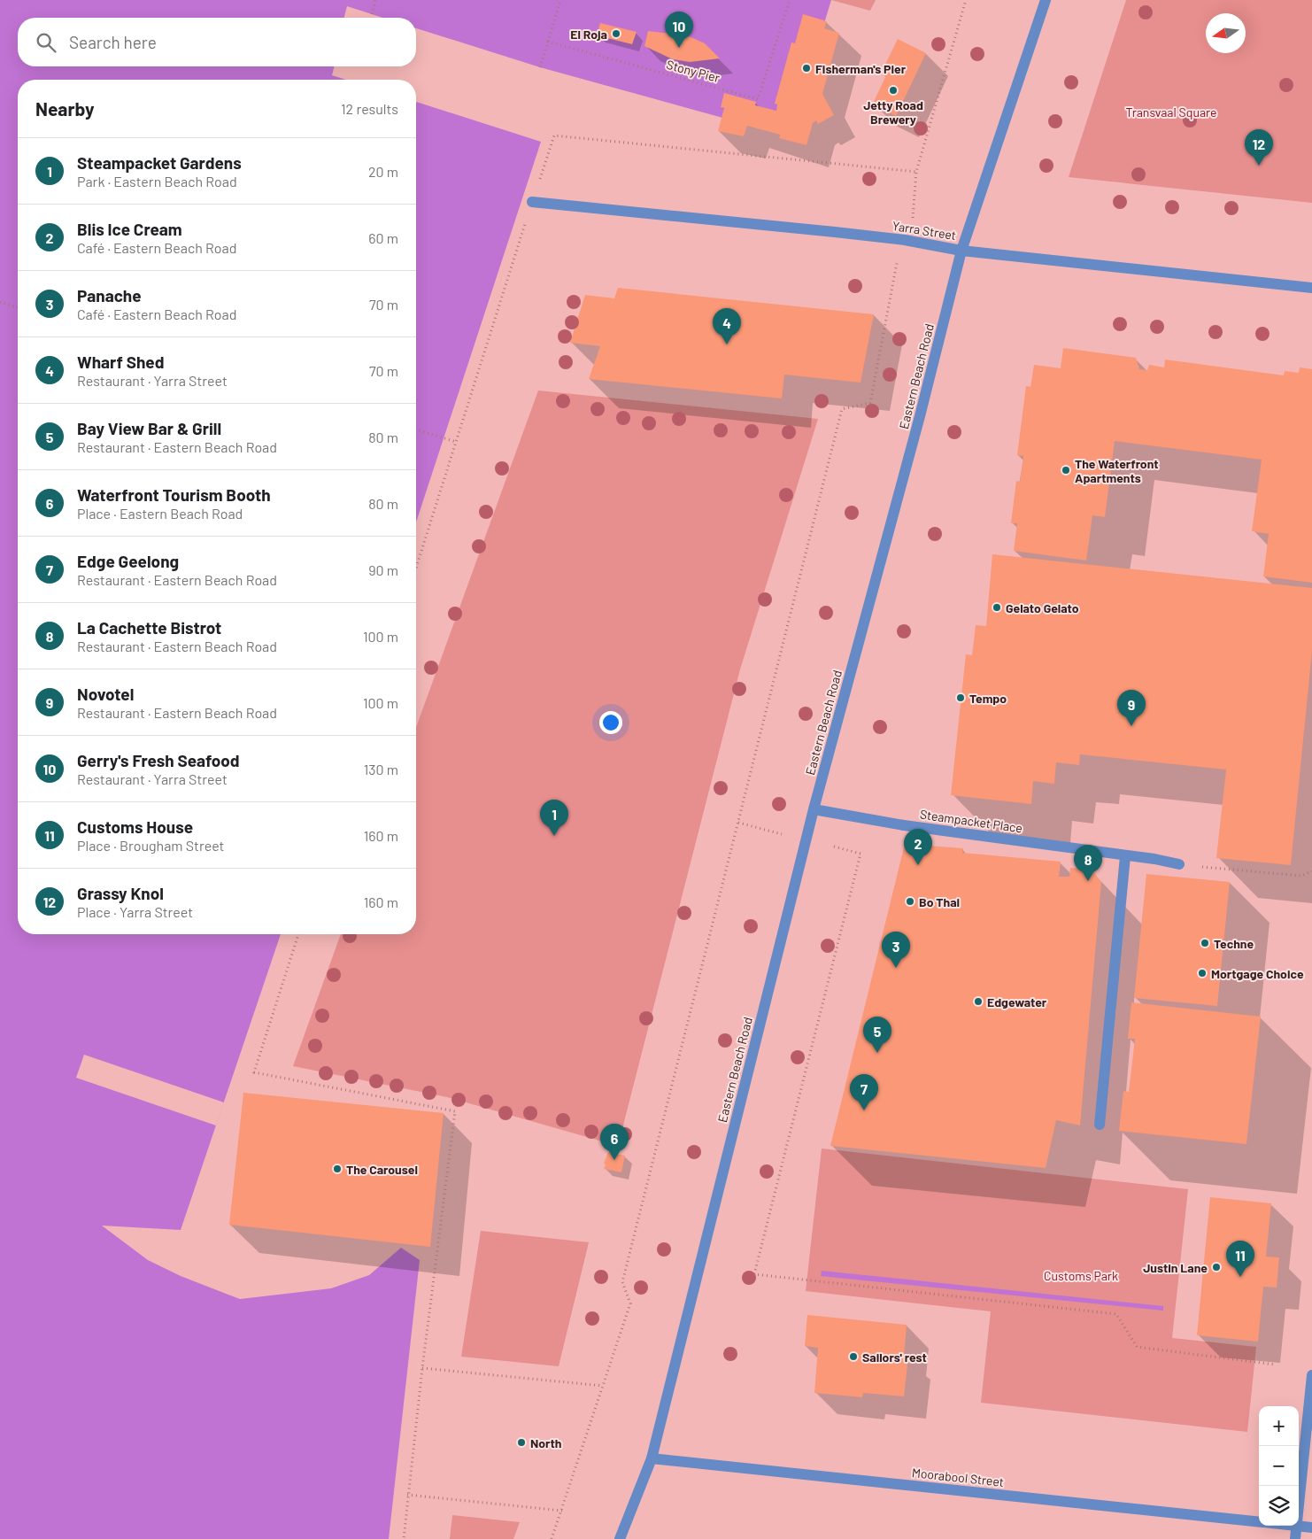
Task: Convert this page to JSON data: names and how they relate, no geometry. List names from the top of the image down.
{
  "streets": {
    "street": [
      "Yarra Street",
      "Eastern Beach Road",
      "Steampacket Place",
      "Moorabool Street"
    ],
    "path": ["Stony Pier"]
  },
  "crossings": [
    ["Yarra Street", "Eastern Beach Road"],
    ["Eastern Beach Road", "Steampacket Place"],
    ["Eastern Beach Road", "Moorabool Street"]
  ],
  "parks": ["Transvaal Square", "Customs Park"],
  "places": [
    "El Roja",
    "Fisherman's Pier",
    "Jetty Road Brewery",
    "The Waterfront Apartments",
    "Gelato Gelato",
    "Tempo",
    "Bo Thai",
    "Techne",
    "Mortgage Choice",
    "Edgewater",
    "The Carousel",
    "Justin Lane",
    "Sailors' rest",
    "North"
  ],
  "north": "left",
  "page": {
    "pins": [
      "10",
      "12",
      "4",
      "9",
      "1",
      "2",
      "8",
      "3",
      "5",
      "7",
      "6",
      "11"
    ],
    "search": "Search here",
    "heading": ["Nearby", "12 results"],
    "list": [
      {
        "mark": "1",
        "name": "Steampacket Gardens",
        "note": "Park · Eastern Beach Road",
        "value": "20 m"
      },
      {
        "mark": "2",
        "name": "Blis Ice Cream",
        "note": "Café · Eastern Beach Road",
        "value": "60 m"
      },
      {
        "mark": "3",
        "name": "Panache",
        "note": "Café · Eastern Beach Road",
        "value": "70 m"
      },
      {
        "mark": "4",
        "name": "Wharf Shed",
        "note": "Restaurant · Yarra Street",
        "value": "70 m"
      },
      {
        "mark": "5",
        "name": "Bay View Bar & Grill",
        "note": "Restaurant · Eastern Beach Road",
        "value": "80 m"
      },
      {
        "mark": "6",
        "name": "Waterfront Tourism Booth",
        "note": "Place · Eastern Beach Road",
        "value": "80 m"
      },
      {
        "mark": "7",
        "name": "Edge Geelong",
        "note": "Restaurant · Eastern Beach Road",
        "value": "90 m"
      },
      {
        "mark": "8",
        "name": "La Cachette Bistrot",
        "note": "Restaurant · Eastern Beach Road",
        "value": "100 m"
      },
      {
        "mark": "9",
        "name": "Novotel",
        "note": "Restaurant · Eastern Beach Road",
        "value": "100 m"
      },
      {
        "mark": "10",
        "name": "Gerry's Fresh Seafood",
        "note": "Restaurant · Yarra Street",
        "value": "130 m"
      },
      {
        "mark": "11",
        "name": "Customs House",
        "note": "Place · Brougham Street",
        "value": "160 m"
      },
      {
        "mark": "12",
        "name": "Grassy Knol",
        "note": "Place · Yarra Street",
        "value": "160 m"
      }
    ],
    "map_buttons": ["+", "−"]
  }
}
